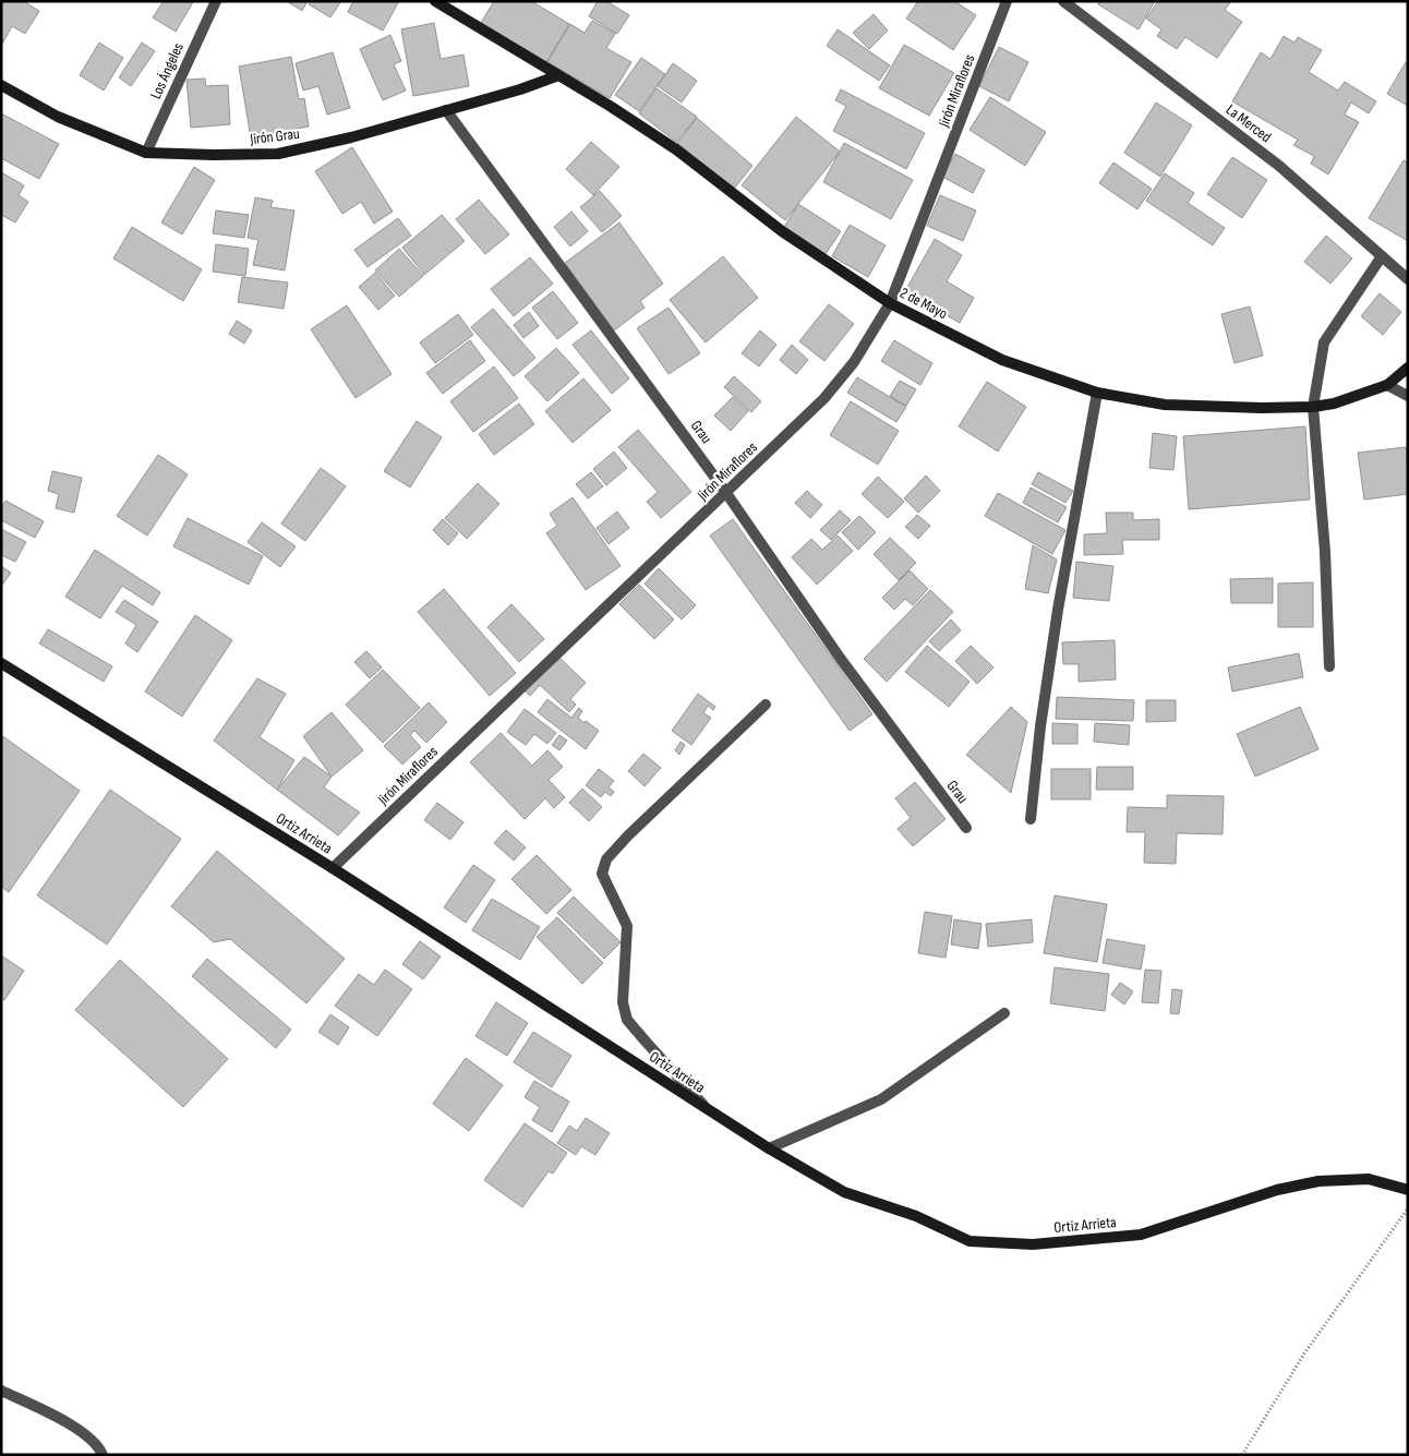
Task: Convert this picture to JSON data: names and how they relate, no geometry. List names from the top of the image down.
{
  "streets": {
    "main road": ["Jirón Grau", "2 de Mayo", "Ortiz Arrieta"],
    "street": [
      "Los Ángeles",
      "Jirón Miraflores",
      "La Merced",
      "Grau"
    ]
  },
  "crossings": [
    ["Los Ángeles", "Jirón Grau"],
    ["Jirón Miraflores", "2 de Mayo"],
    ["Jirón Miraflores", "Grau"],
    ["Jirón Miraflores", "Ortiz Arrieta"],
    ["Jirón Grau", "2 de Mayo"],
    ["Jirón Grau", "Grau"]
  ]
}
